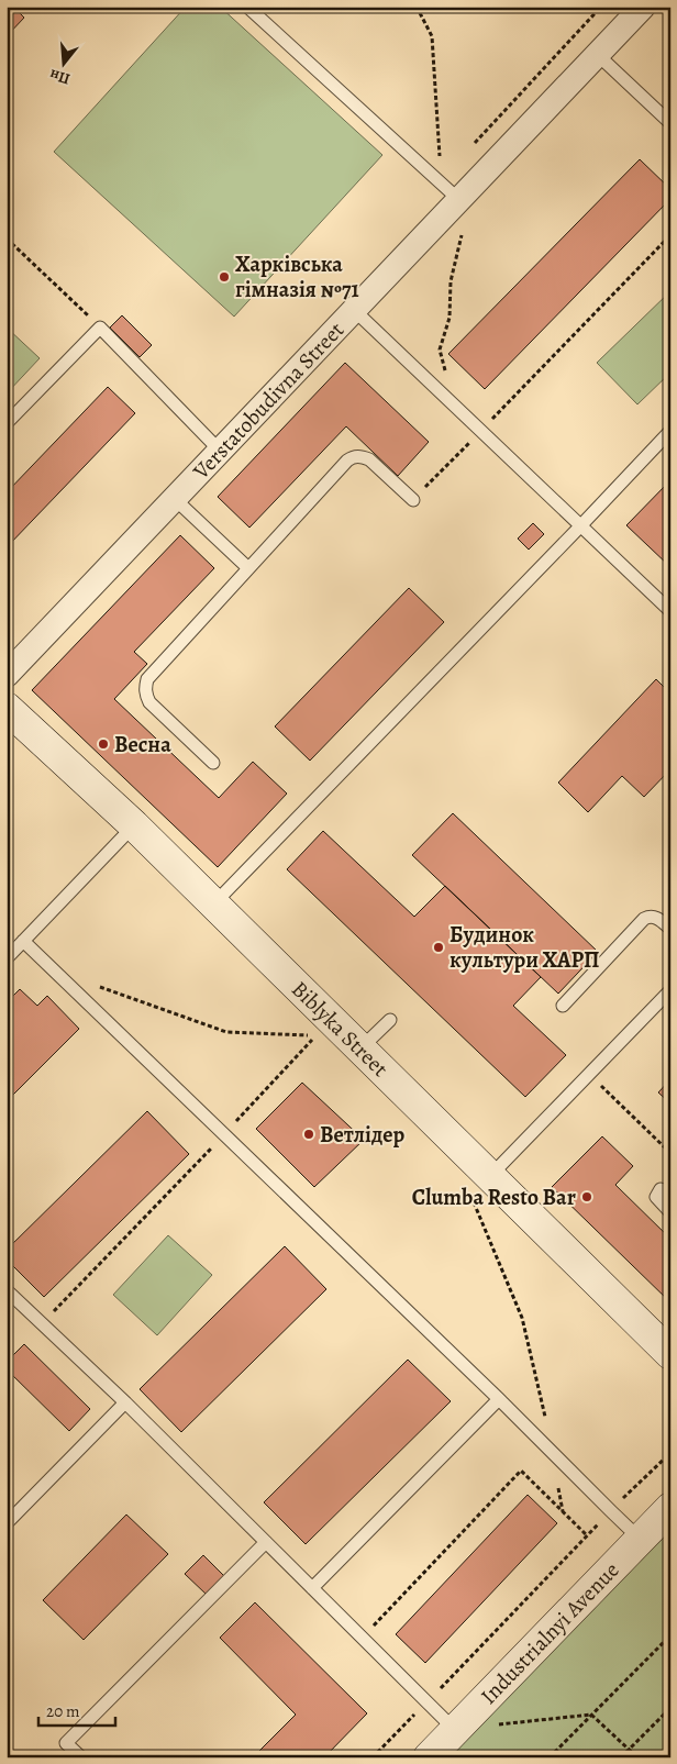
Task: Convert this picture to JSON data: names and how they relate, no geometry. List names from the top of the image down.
{
  "streets": {
    "street": ["Verstatobudivna Street", "Biblyka Street", "Industrialnyi Avenue"]
  },
  "places": [
    "Харківська гімназія №71",
    "Весна",
    "Будинок культури ХАРП",
    "Ветлідер",
    "Clumba Resto Bar"
  ],
  "scale_bar": "20 m",
  "north": "bottom"
}
